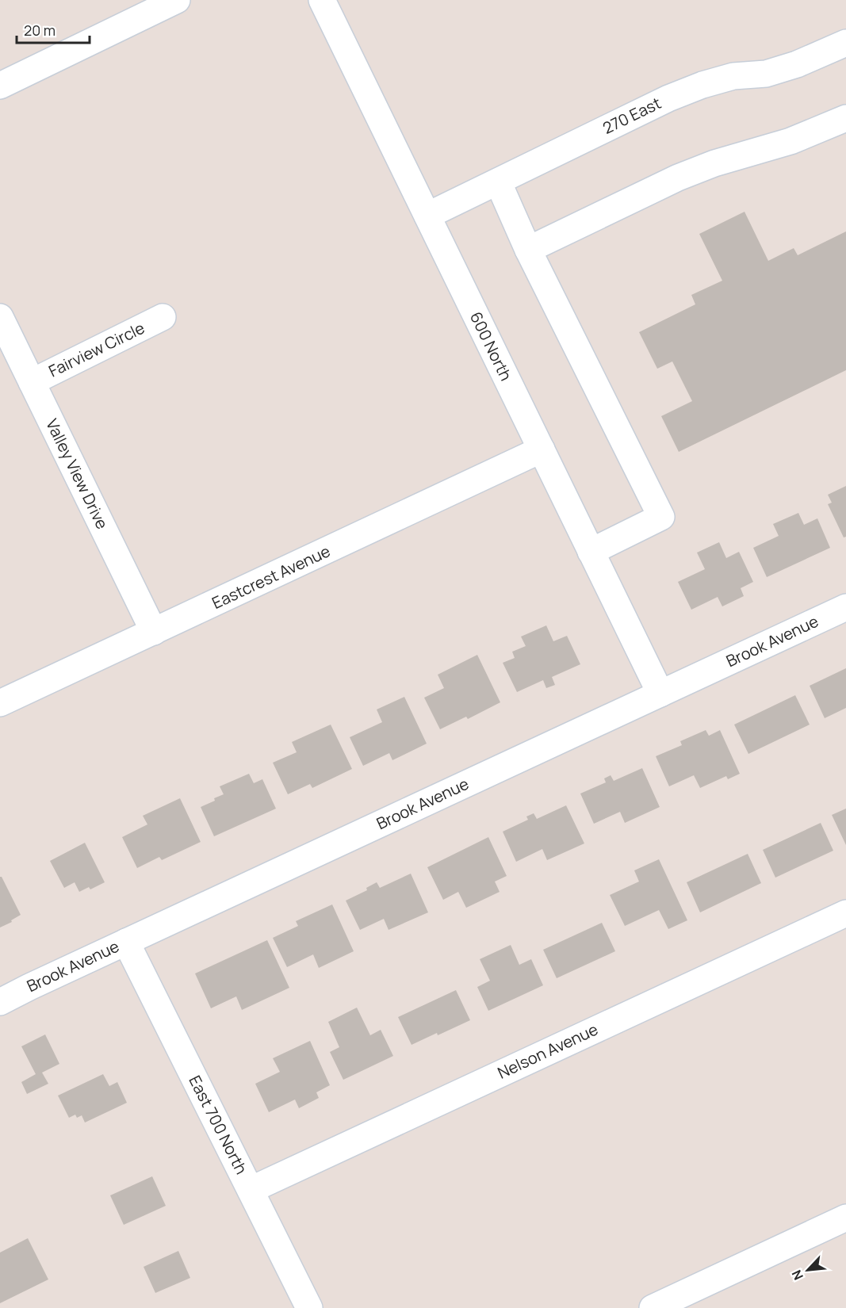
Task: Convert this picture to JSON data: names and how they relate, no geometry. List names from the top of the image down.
{
  "streets": {
    "street": [
      "270 East",
      "600 North",
      "Fairview Circle",
      "Valley View Drive",
      "Eastcrest Avenue",
      "Brook Avenue",
      "Nelson Avenue",
      "East 700 North"
    ]
  },
  "crossings": [
    ["270 East", "600 North"],
    ["600 North", "Eastcrest Avenue"],
    ["600 North", "Brook Avenue"],
    ["Fairview Circle", "Valley View Drive"],
    ["Valley View Drive", "Eastcrest Avenue"],
    ["Brook Avenue", "East 700 North"],
    ["Nelson Avenue", "East 700 North"]
  ],
  "scale_bar": "20 m",
  "north": "bottom left"
}
